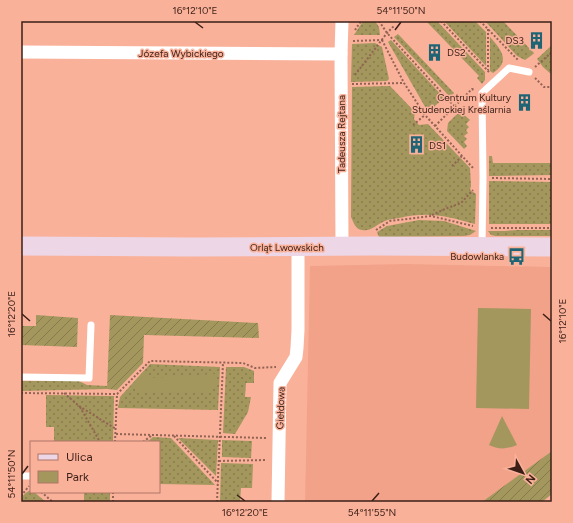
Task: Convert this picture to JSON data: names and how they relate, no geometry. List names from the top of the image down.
{
  "streets": {
    "main road": ["Orląt Lwowskich"],
    "street": ["Józefa Wybickiego", "Tadeusza Rejtana", "Giełdowa"]
  },
  "crossings": [
    ["Józefa Wybickiego", "Tadeusza Rejtana"],
    ["Tadeusza Rejtana", "Orląt Lwowskich"],
    ["Orląt Lwowskich", "Giełdowa"]
  ],
  "places": {
    "building": [
      "DS3",
      "DS2",
      "Centrum Kultury Studenckiej Kreślarnia",
      "DS1"
    ],
    "bus stop": ["Budowlanka"]
  },
  "legend": ["Ulica", "Park"],
  "north": "bottom right",
  "coordinates": [
    "16°12'10\"E",
    "54°11'50\"N",
    "16°12'20\"E",
    "54°11'55\"N"
  ]
}
